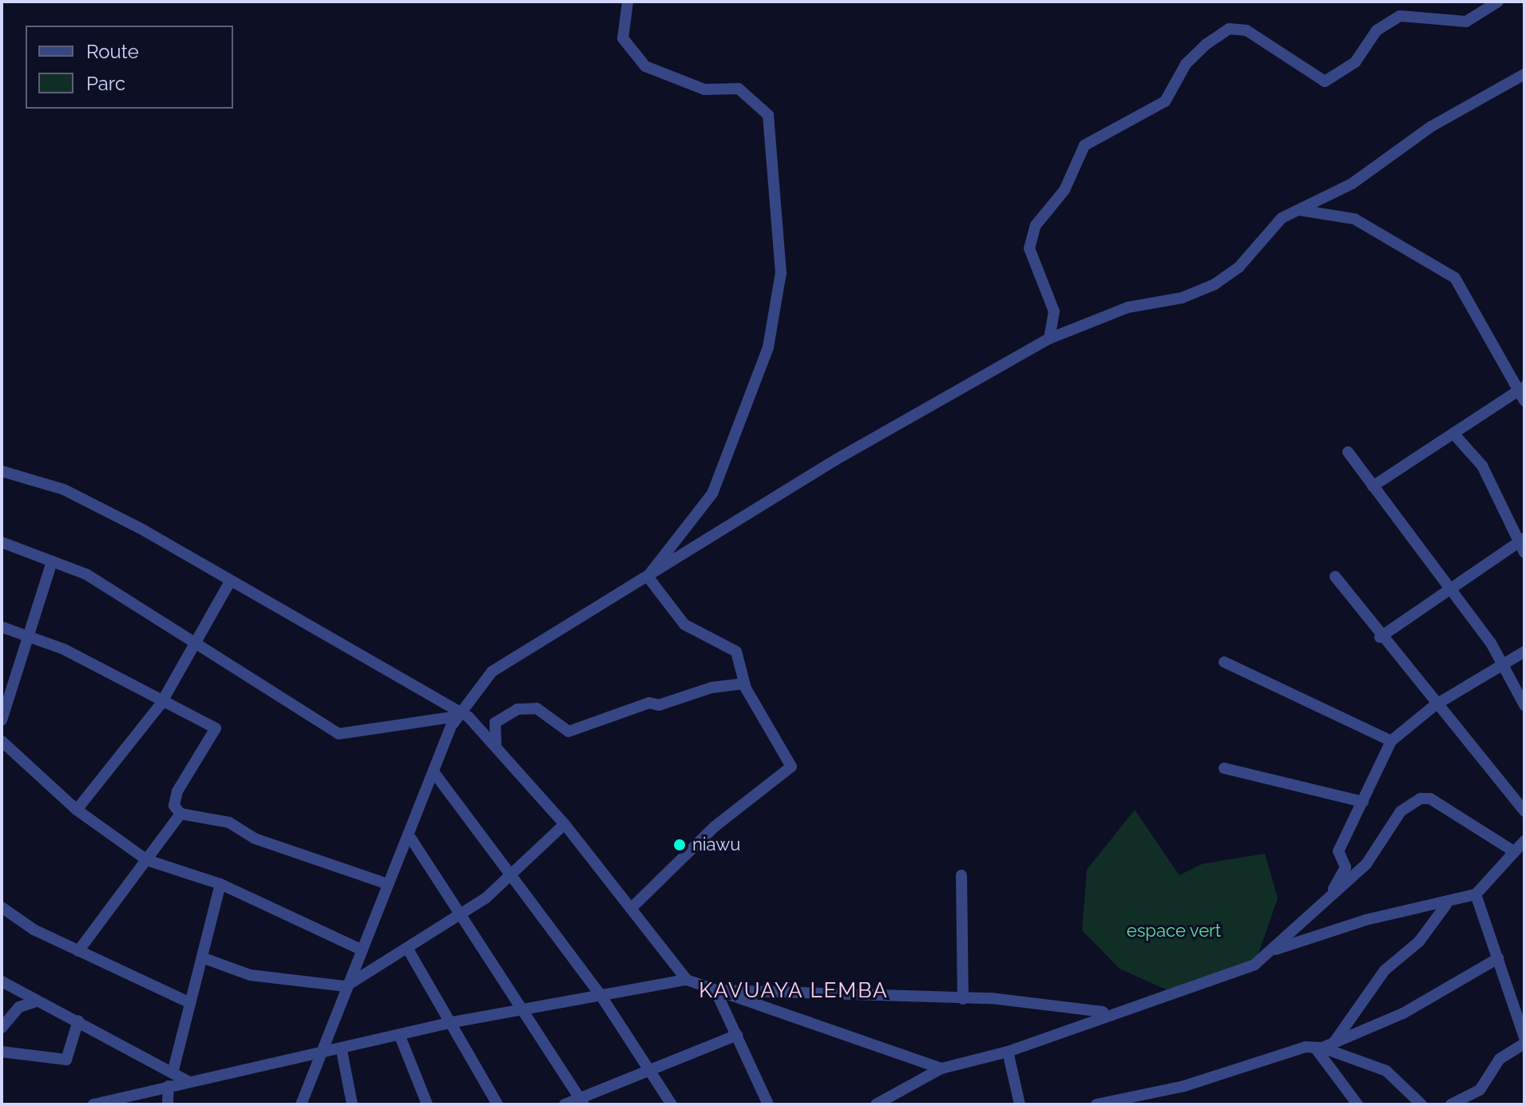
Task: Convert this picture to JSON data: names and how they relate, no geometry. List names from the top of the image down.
{
  "districts": ["KAVUAYA LEMBA"],
  "parks": ["espace vert"],
  "places": ["niawu"],
  "legend": ["Route", "Parc"]
}
